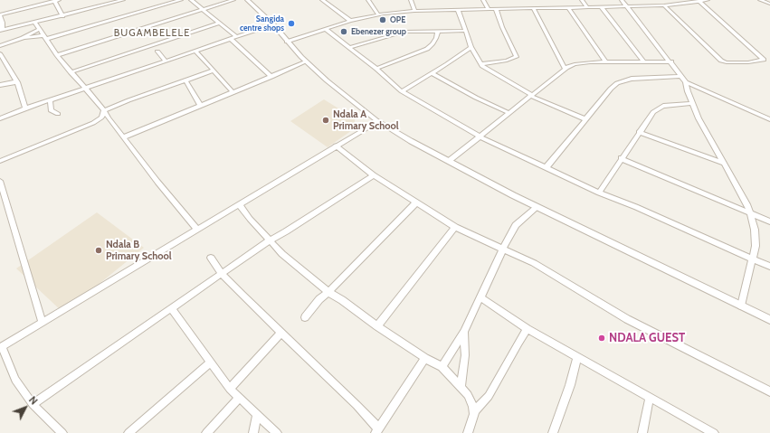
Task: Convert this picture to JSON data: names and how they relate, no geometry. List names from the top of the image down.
{
  "districts": ["BUGAMBELELE"],
  "places": [
    "OPE",
    "Sangida centre shops",
    "Ebenezer group",
    "Ndala A Primary School",
    "Ndala B Primary School",
    "NDALA GUEST"
  ],
  "north": "top right"
}
